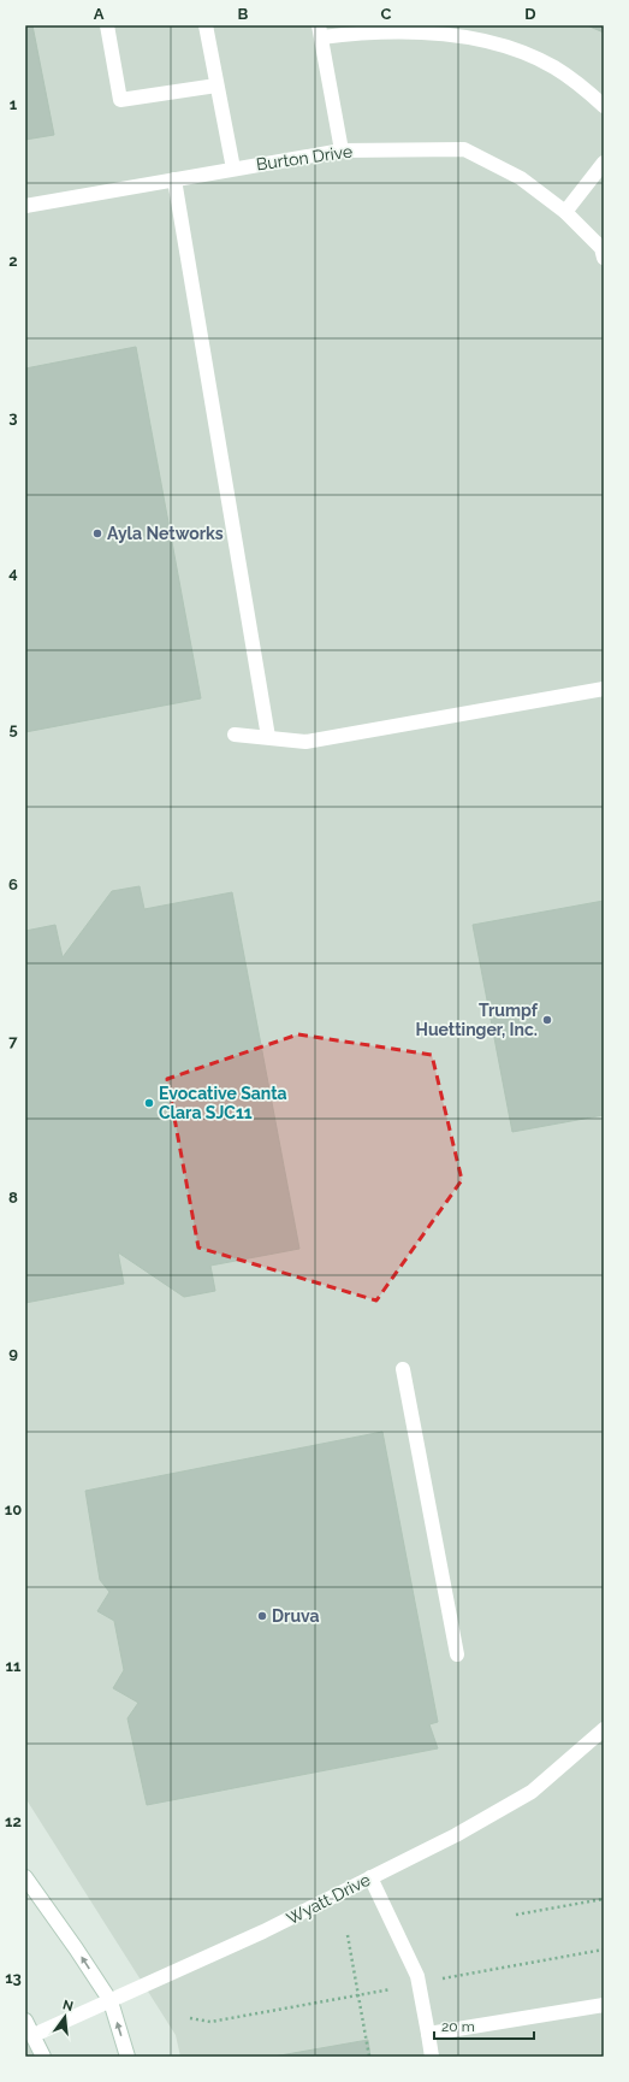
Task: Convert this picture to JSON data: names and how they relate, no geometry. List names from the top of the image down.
{
  "streets": {
    "street": ["Burton Drive", "Wyatt Drive"]
  },
  "places": [
    "Ayla Networks",
    "Trumpf Huettinger, Inc.",
    "Evocative Santa Clara SJC11",
    "Druva"
  ],
  "scale_bar": "20 m",
  "north": "top",
  "grid": {
    "columns": [
      "A",
      "B",
      "C",
      "D"
    ],
    "rows": [
      "1",
      "2",
      "3",
      "4",
      "5",
      "6",
      "7",
      "8",
      "9",
      "10",
      "11",
      "12",
      "13"
    ]
  }
}
